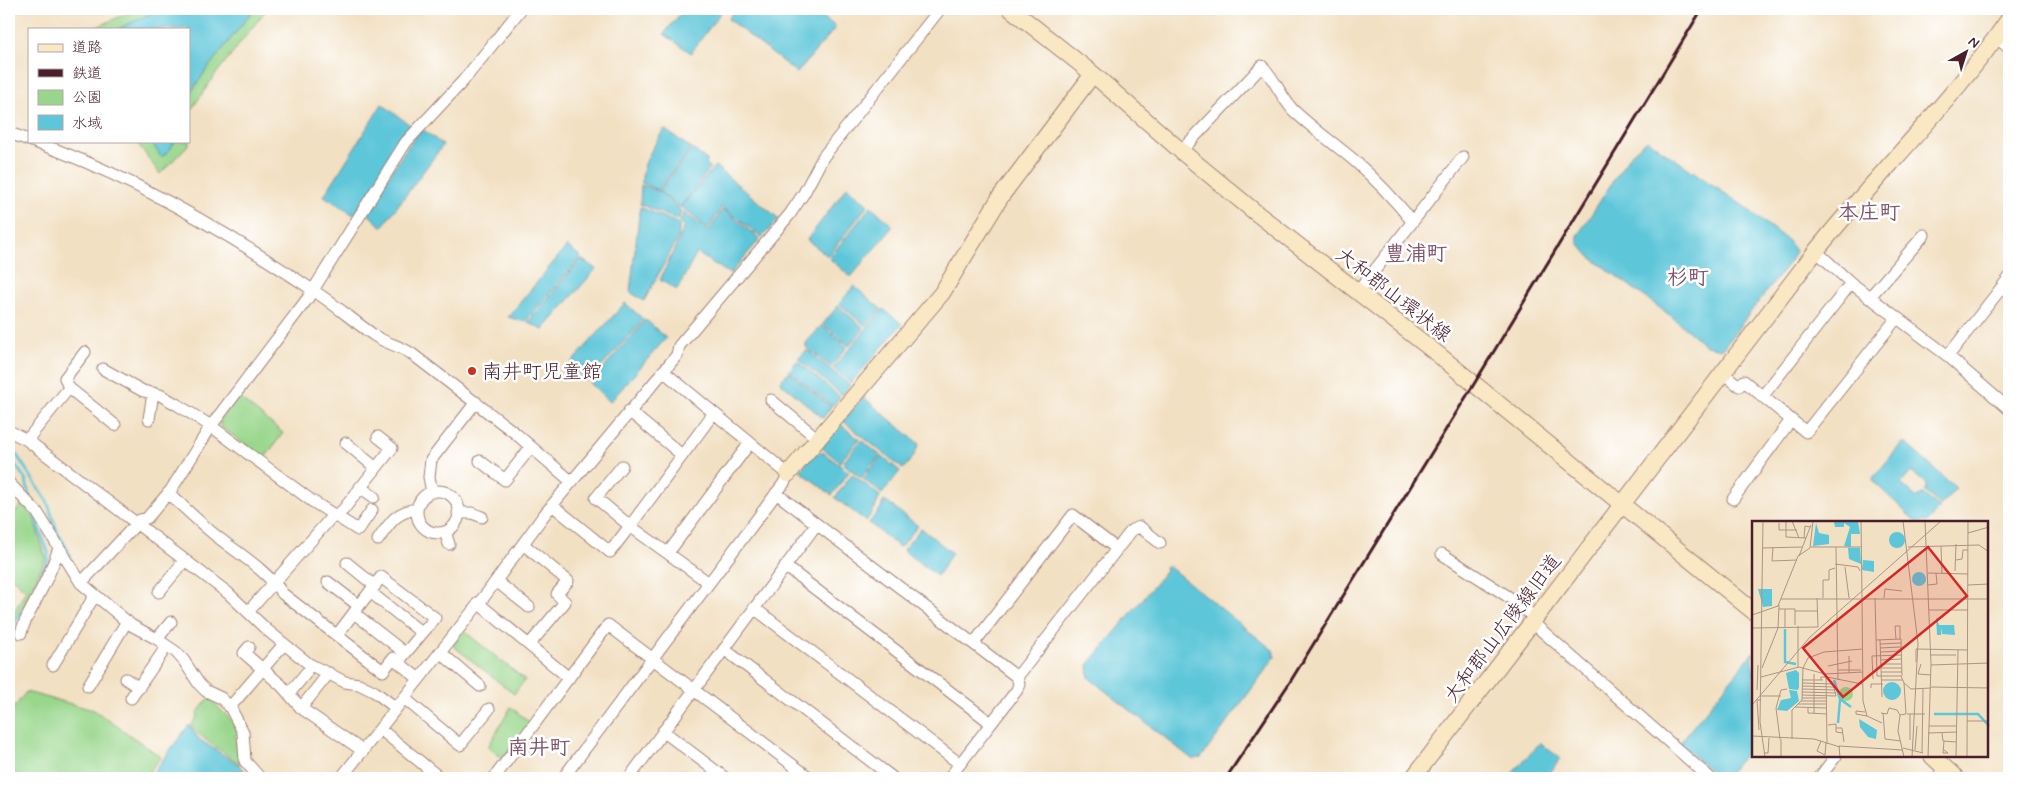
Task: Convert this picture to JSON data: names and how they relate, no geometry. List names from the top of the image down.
{
  "streets": {
    "street": ["大和郡山環状線", "大和郡山広陵線旧道"]
  },
  "crossings": [
    ["大和郡山環状線", "大和郡山広陵線旧道"]
  ],
  "districts": [
    "本庄町",
    "豊浦町",
    "杉町",
    "南井町"
  ],
  "places": ["南井町児童館"],
  "legend": [
    "道路",
    "鉄道",
    "公園",
    "水域"
  ],
  "north": "top right"
}
